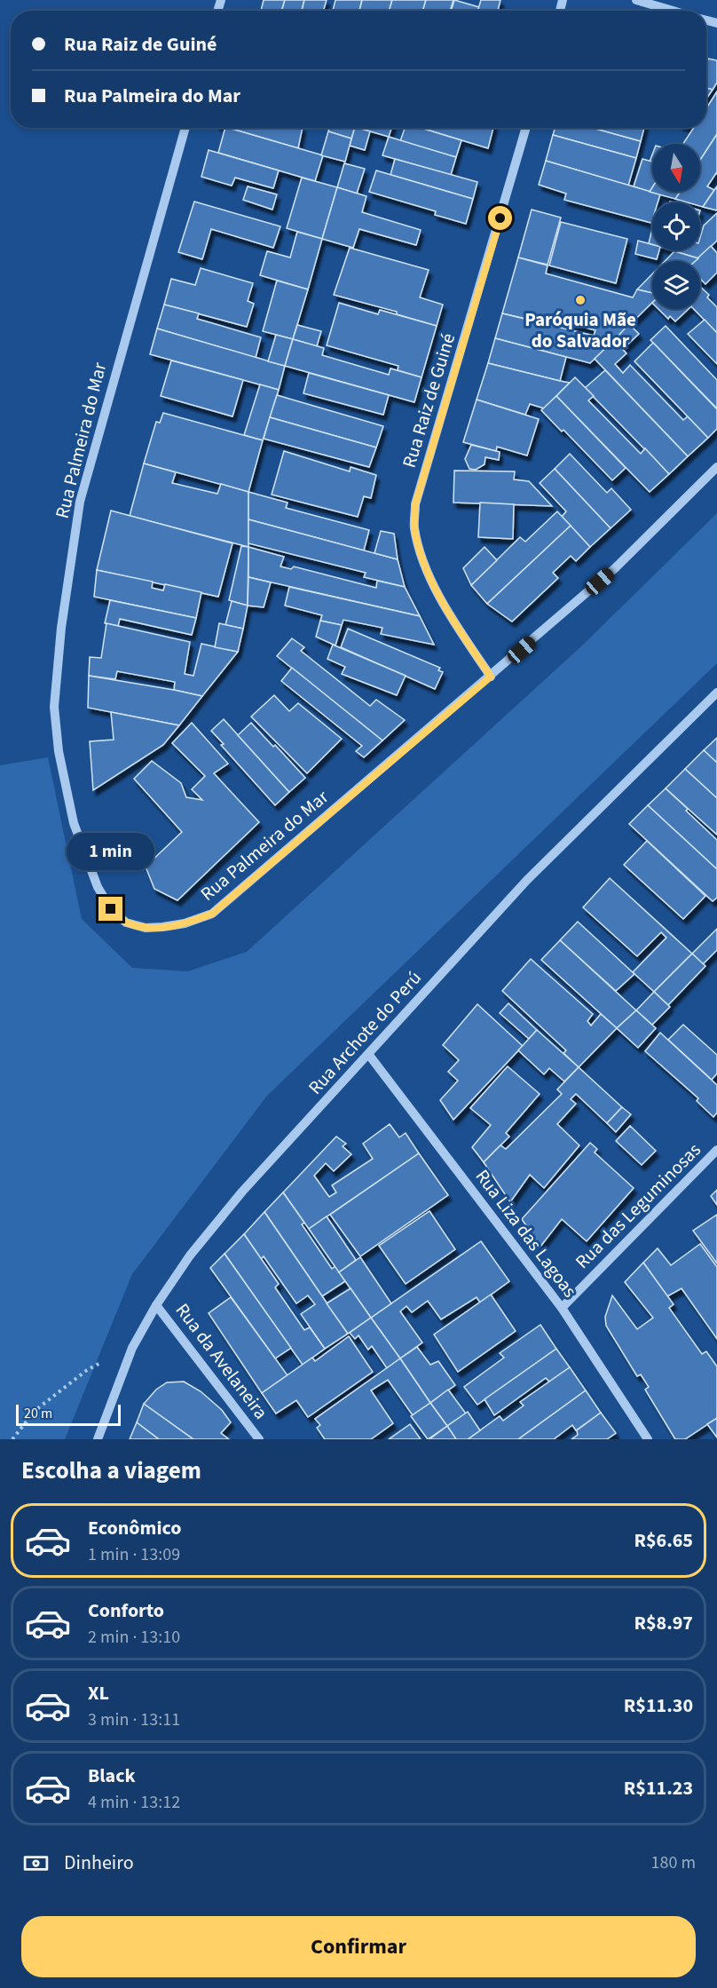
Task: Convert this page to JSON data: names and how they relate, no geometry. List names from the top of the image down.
{
  "streets": {
    "street": [
      "Rua Raiz de Guiné",
      "Rua Palmeira do Mar",
      "Rua Archote do Perú",
      "Rua das Leguminosas",
      "Rua Liza das Lagoas",
      "Rua da Avelaneira"
    ]
  },
  "crossings": [
    ["Rua Raiz de Guiné", "Rua Palmeira do Mar"],
    ["Rua Archote do Perú", "Rua Liza das Lagoas"],
    ["Rua Archote do Perú", "Rua da Avelaneira"],
    ["Rua das Leguminosas", "Rua Liza das Lagoas"]
  ],
  "places": ["Paróquia Mãe do Salvador"],
  "scale_bar": "20 m",
  "north": "bottom",
  "page": {
    "banner": ["Rua Raiz de Guiné", "Rua Palmeira do Mar"],
    "bubble": "1 min",
    "scale": "20 m",
    "heading": "Escolha a viagem",
    "list": [
      {
        "name": "Econômico",
        "note": "1 min · 13:09",
        "value": "R$6.65"
      },
      {
        "name": "Conforto",
        "note": "2 min · 13:10",
        "value": "R$8.97"
      },
      {
        "name": "XL",
        "note": "3 min · 13:11",
        "value": "R$11.30"
      },
      {
        "name": "Black",
        "note": "4 min · 13:12",
        "value": "R$11.23"
      }
    ],
    "pay": ["Dinheiro", "180 m"],
    "buttons": "Confirmar"
  }
}
